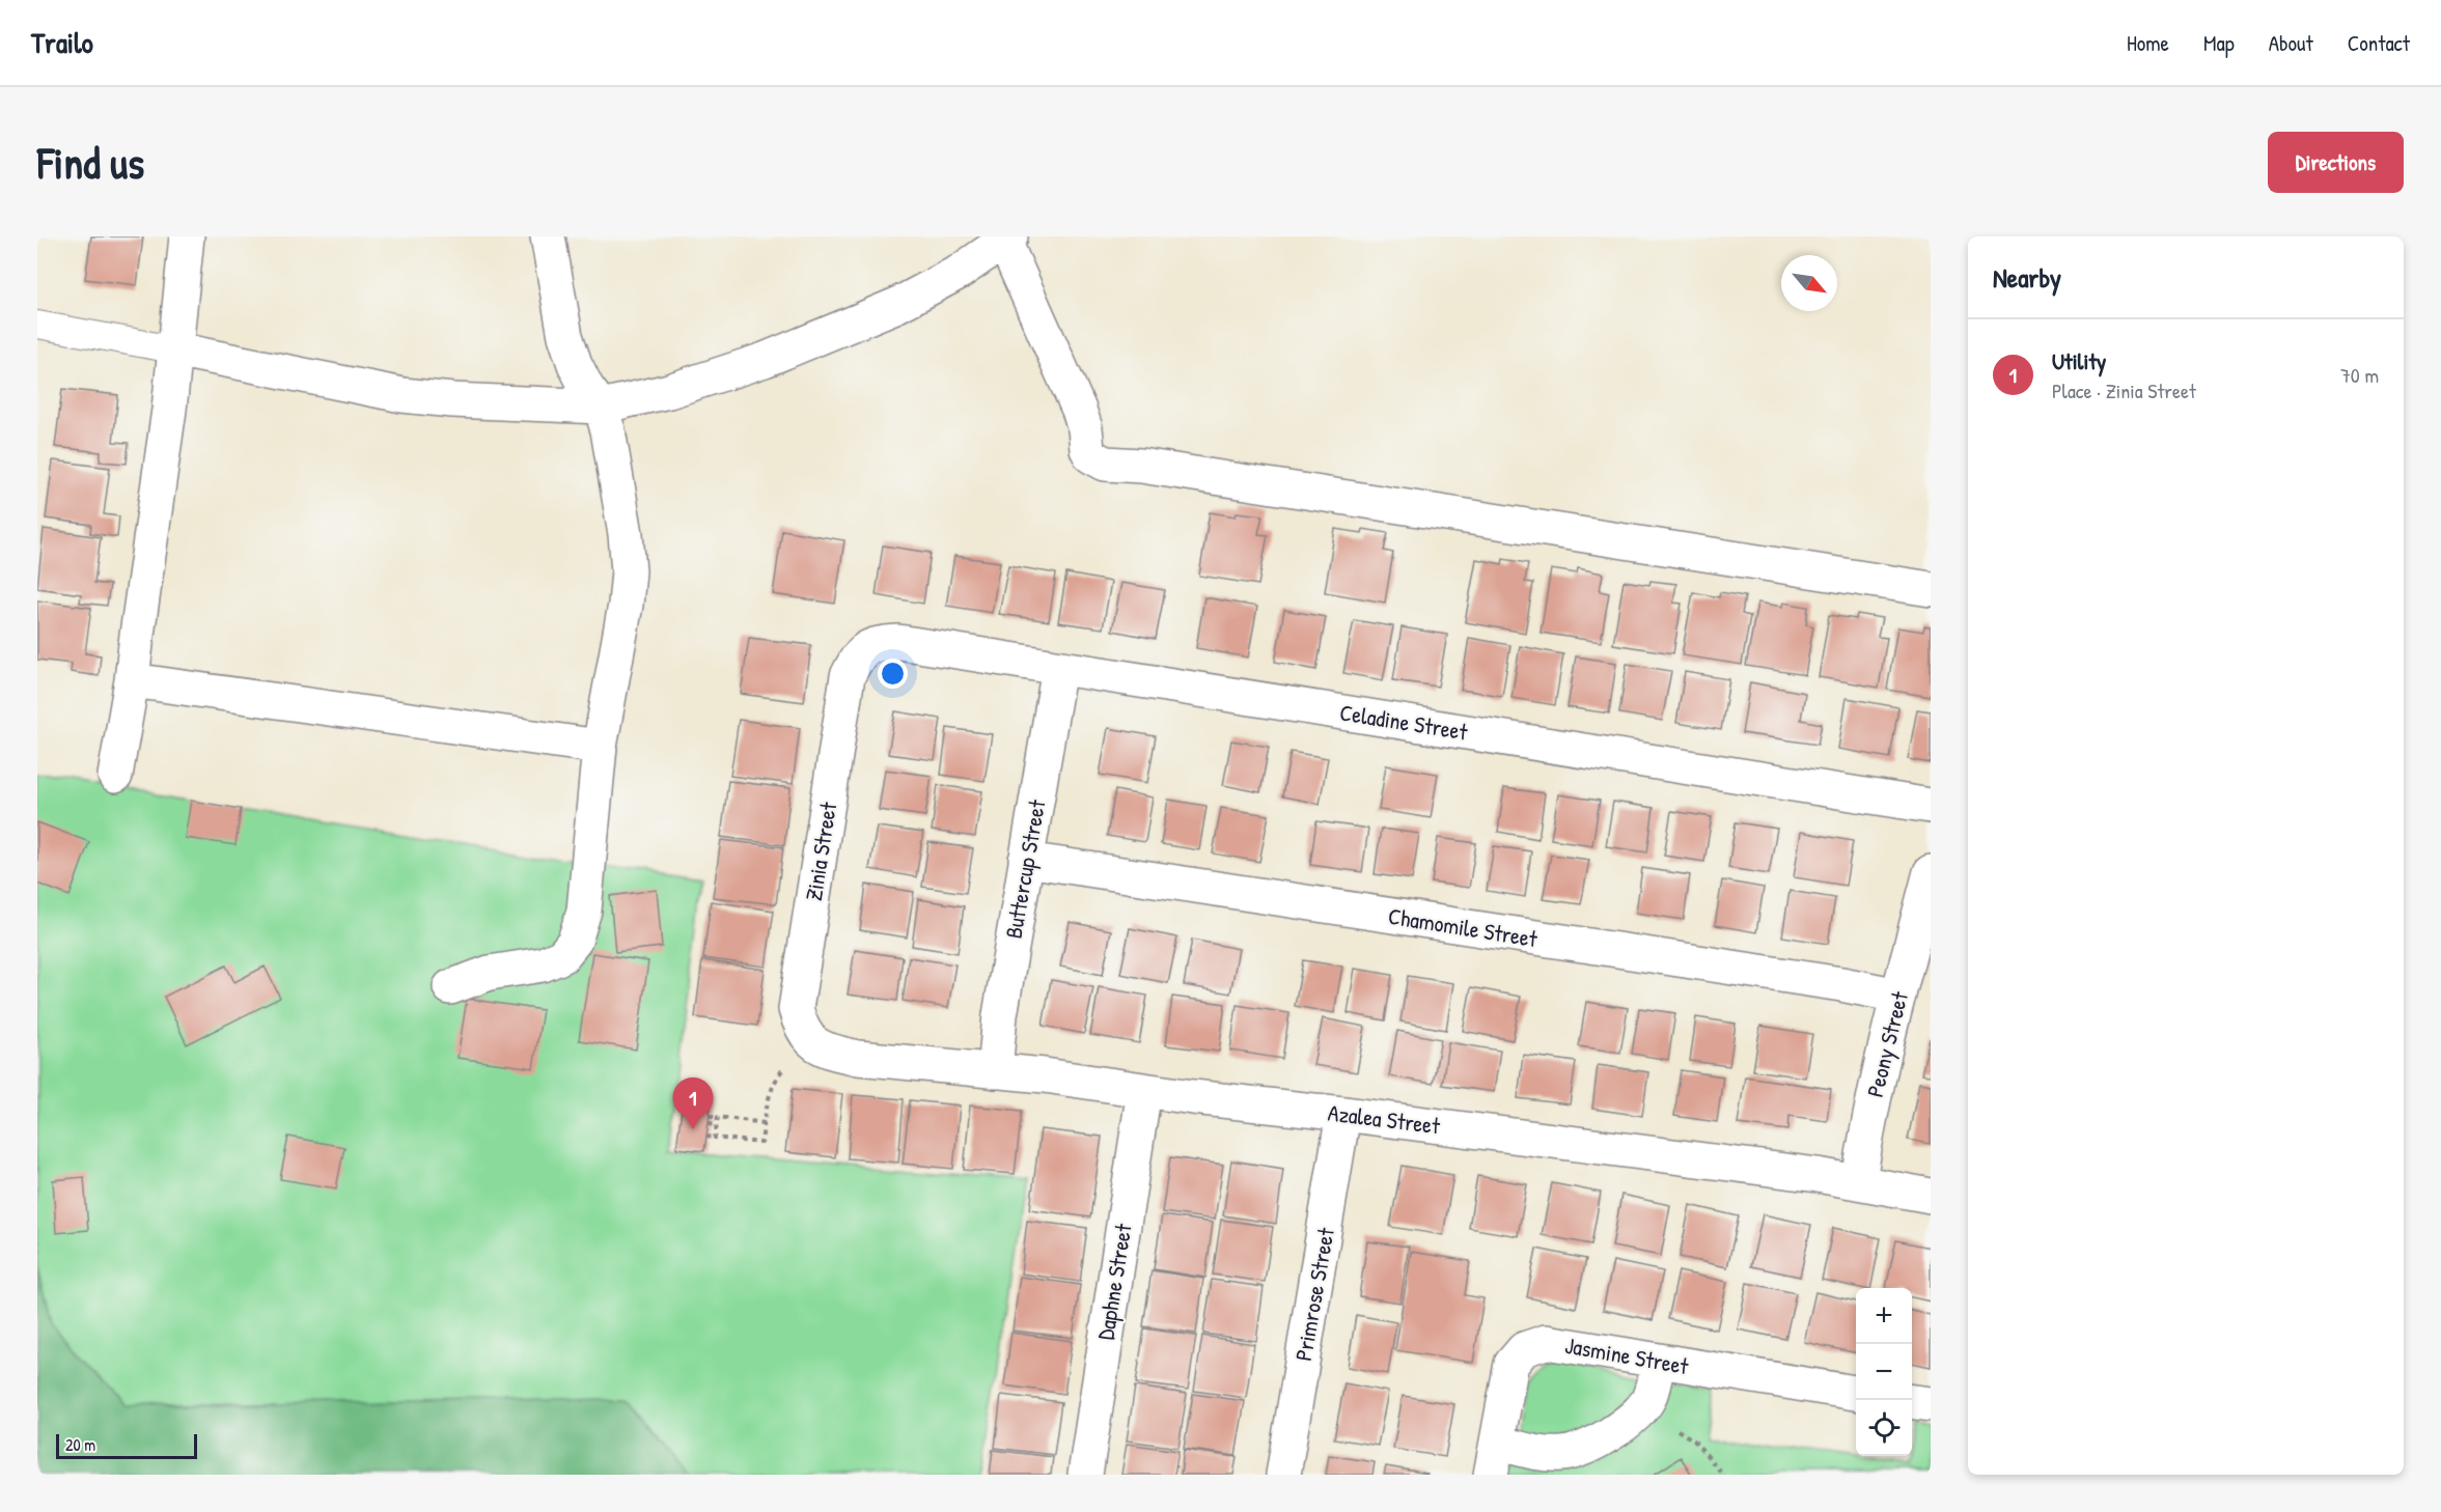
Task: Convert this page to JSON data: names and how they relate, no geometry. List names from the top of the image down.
{
  "streets": {
    "street": [
      "Celadine Street",
      "Zinia Street",
      "Buttercup Street",
      "Chamomile Street",
      "Peony Street",
      "Azalea Street",
      "Daphne Street",
      "Primrose Street",
      "Jasmine Street"
    ]
  },
  "crossings": [
    ["Celadine Street", "Zinia Street"],
    ["Celadine Street", "Buttercup Street"],
    ["Zinia Street", "Azalea Street"],
    ["Buttercup Street", "Chamomile Street"],
    ["Buttercup Street", "Azalea Street"],
    ["Chamomile Street", "Peony Street"],
    ["Peony Street", "Azalea Street"],
    ["Azalea Street", "Daphne Street"],
    ["Azalea Street", "Primrose Street"]
  ],
  "scale_bar": "20 m",
  "north": "bottom right",
  "page": {
    "header": "Trailo",
    "nav": [
      "Home",
      "Map",
      "About",
      "Contact"
    ],
    "buttons": "Directions",
    "title": "Find us",
    "heading": "Nearby",
    "list": [
      {
        "mark": "1",
        "name": "Utility",
        "note": "Place · Zinia Street",
        "value": "70 m"
      }
    ],
    "pins": "1",
    "map_buttons": ["+", "−"],
    "scale": "20 m"
  }
}
